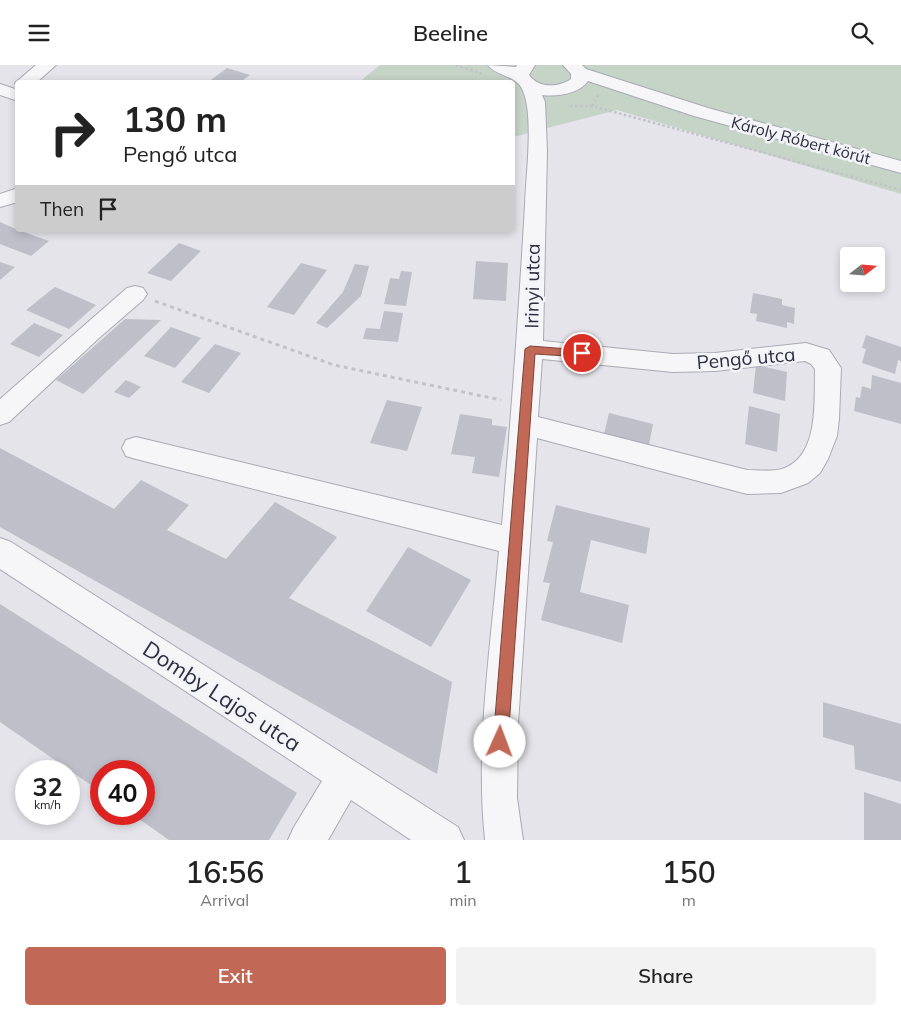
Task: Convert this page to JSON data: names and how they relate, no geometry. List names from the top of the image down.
{
  "streets": {
    "street": [
      "Károly Róbert körút",
      "Irinyi utca",
      "Pengő utca",
      "Domby Lajos utca"
    ]
  },
  "crossings": [
    ["Károly Róbert körút", "Irinyi utca"],
    ["Irinyi utca", "Pengő utca"]
  ],
  "north": "right",
  "page": {
    "header": "Beeline",
    "turn": ["130 m", "Pengő utca"],
    "then": "Then",
    "speed": "32 km/h",
    "limit": "40",
    "eta": [
      "16:56",
      "Arrival",
      "1",
      "min",
      "150",
      "m"
    ],
    "buttons": ["Exit", "Share"]
  }
}
